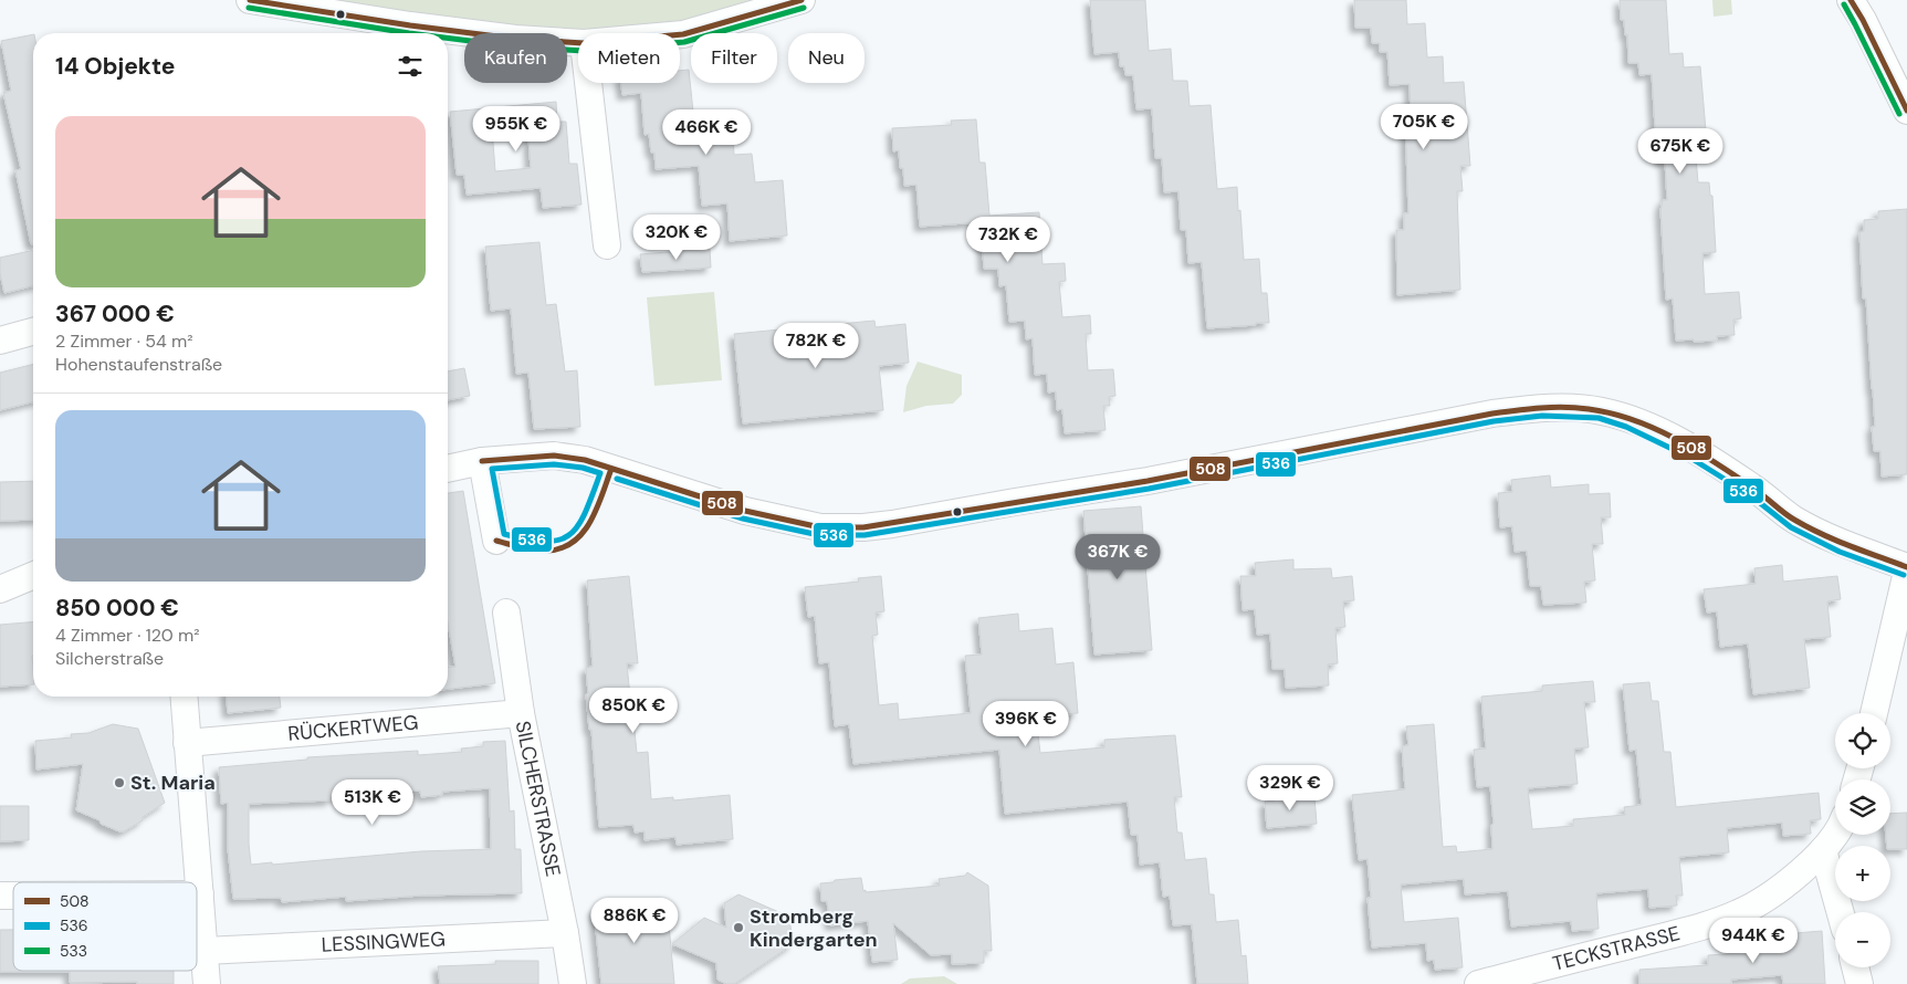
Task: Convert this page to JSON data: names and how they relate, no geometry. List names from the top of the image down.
{
  "streets": {
    "street": [
      "RÜCKERTWEG",
      "SILCHERSTRASSE",
      "LESSINGWEG",
      "TECKSTRASSE"
    ]
  },
  "crossings": [
    ["RÜCKERTWEG", "SILCHERSTRASSE"],
    ["SILCHERSTRASSE", "LESSINGWEG"]
  ],
  "places": ["St. Maria", "Stromberg Kindergarten"],
  "lines": ["transit line 508", "transit line 533", "transit line 536"],
  "legend": ["508", "536", "533"],
  "page": {
    "chip": [
      "Kaufen",
      "Mieten",
      "Filter",
      "Neu"
    ],
    "heading": "14 Objekte",
    "list": [
      {
        "name": "367 000 €",
        "note": "2 Zimmer · 54 m² · Hohenstaufenstraße"
      },
      {
        "name": "850 000 €",
        "note": "4 Zimmer · 120 m² · Silcherstraße"
      }
    ],
    "price": [
      "705K €",
      "955K €",
      "466K €",
      "675K €",
      "320K €",
      "732K €",
      "782K €",
      "367K €",
      "850K €",
      "396K €",
      "329K €",
      "513K €",
      "886K €",
      "944K €"
    ],
    "map_buttons": ["+", "−"]
  }
}
